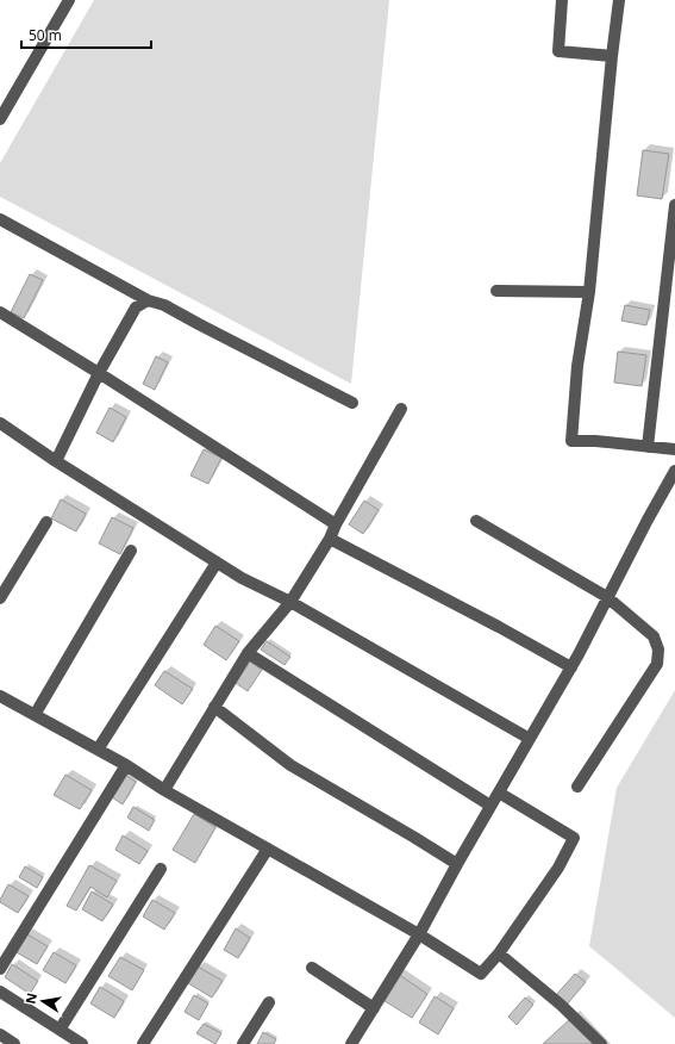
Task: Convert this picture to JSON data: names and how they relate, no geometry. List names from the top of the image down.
{
  "scale_bar": "50 m",
  "north": "left"
}
